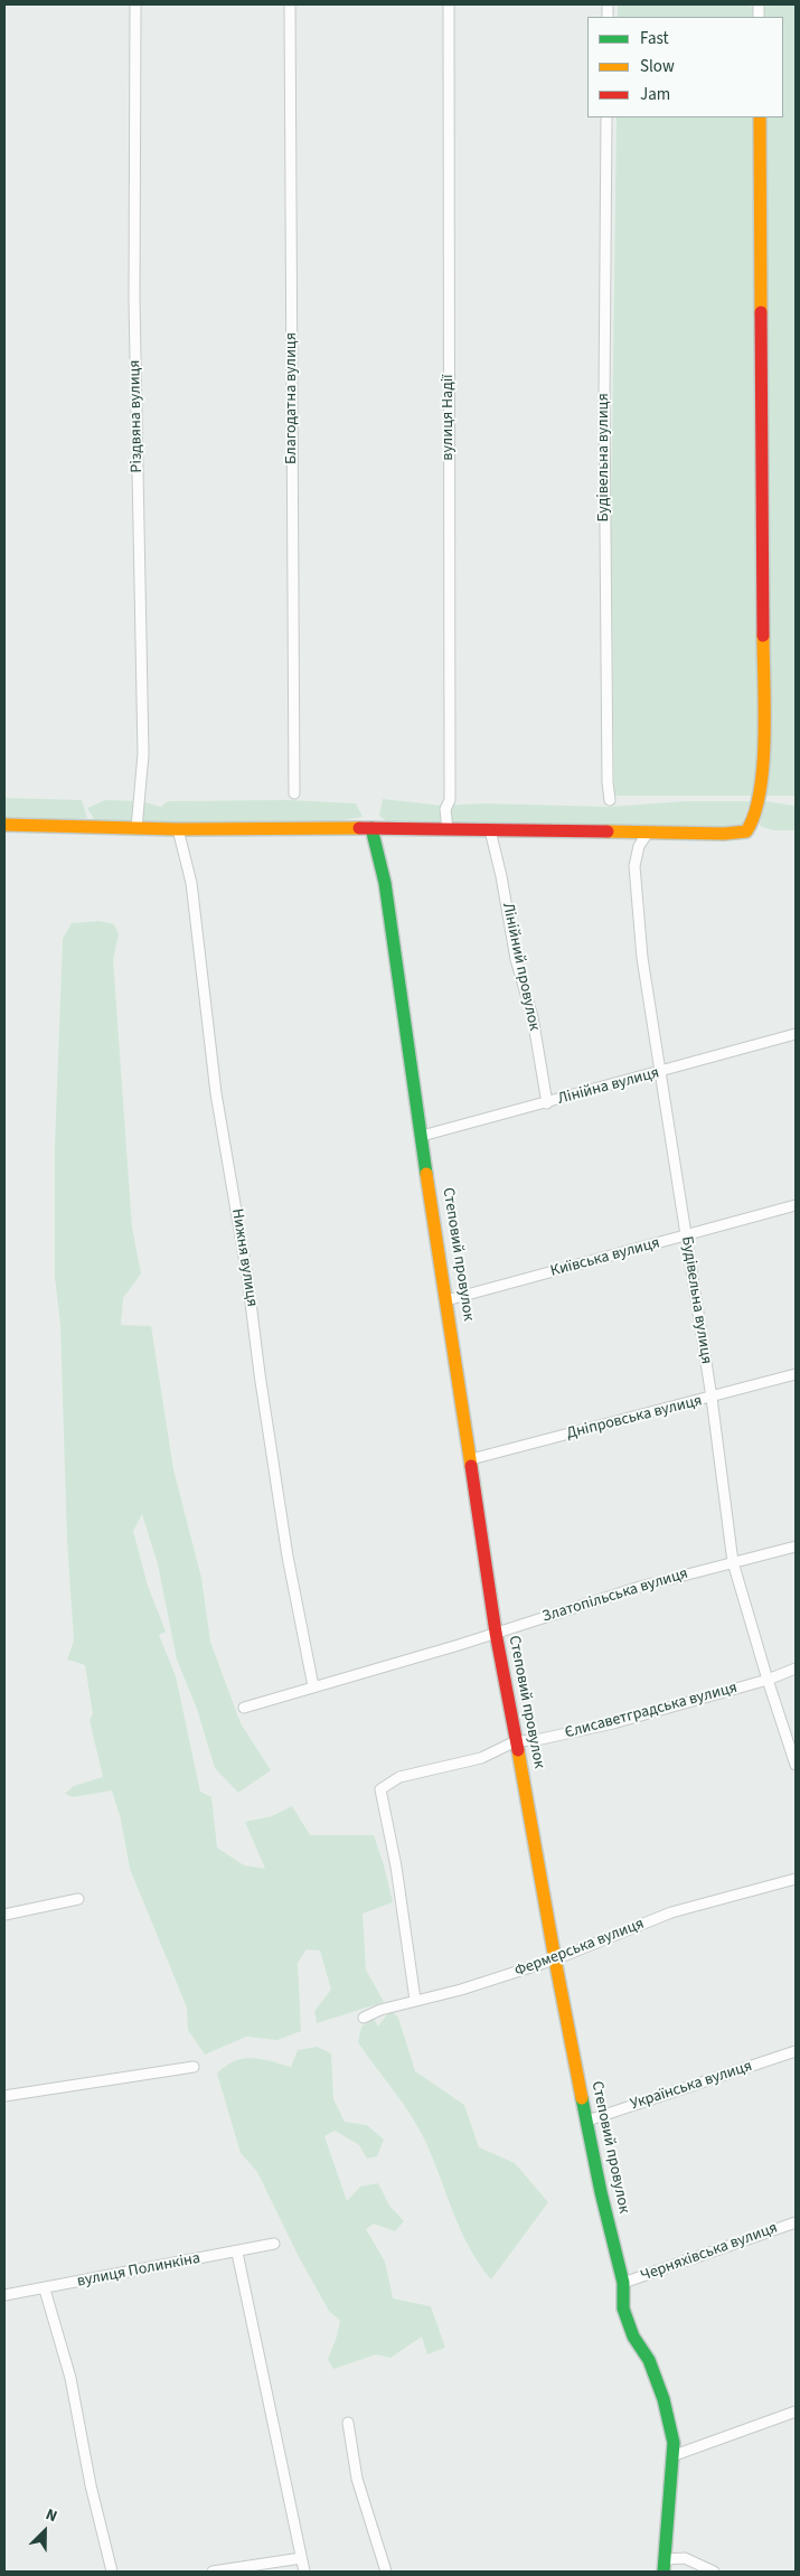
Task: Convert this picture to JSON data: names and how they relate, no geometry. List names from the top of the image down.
{
  "streets": {
    "street": [
      "Благодатна вулиця",
      "Різдвяна вулиця",
      "вулиця Надії",
      "Будівельна вулиця",
      "Лінійний провулок",
      "Лінійна вулиця",
      "Степовий провулок",
      "Нижня вулиця",
      "Київська вулиця",
      "Дніпровська вулиця",
      "Златопільська вулиця",
      "Єлисаветградська вулиця",
      "Фермерська вулиця",
      "Українська вулиця",
      "Черняхівська вулиця",
      "вулиця Полинкіна"
    ]
  },
  "crossings": [
    ["Будівельна вулиця", "Лінійна вулиця"],
    ["Будівельна вулиця", "Київська вулиця"],
    ["Будівельна вулиця", "Дніпровська вулиця"],
    ["Будівельна вулиця", "Златопільська вулиця"],
    ["Будівельна вулиця", "Єлисаветградська вулиця"],
    ["Лінійний провулок", "Лінійна вулиця"],
    ["Лінійна вулиця", "Степовий провулок"],
    ["Степовий провулок", "Київська вулиця"],
    ["Степовий провулок", "Дніпровська вулиця"],
    ["Степовий провулок", "Златопільська вулиця"],
    ["Степовий провулок", "Єлисаветградська вулиця"],
    ["Степовий провулок", "Фермерська вулиця"],
    ["Степовий провулок", "Українська вулиця"],
    ["Степовий провулок", "Черняхівська вулиця"],
    ["Нижня вулиця", "Златопільська вулиця"],
    ["Єлисаветградська вулиця", "Фермерська вулиця"]
  ],
  "legend": ["Fast", "Slow", "Jam"],
  "north": "top right"
}
